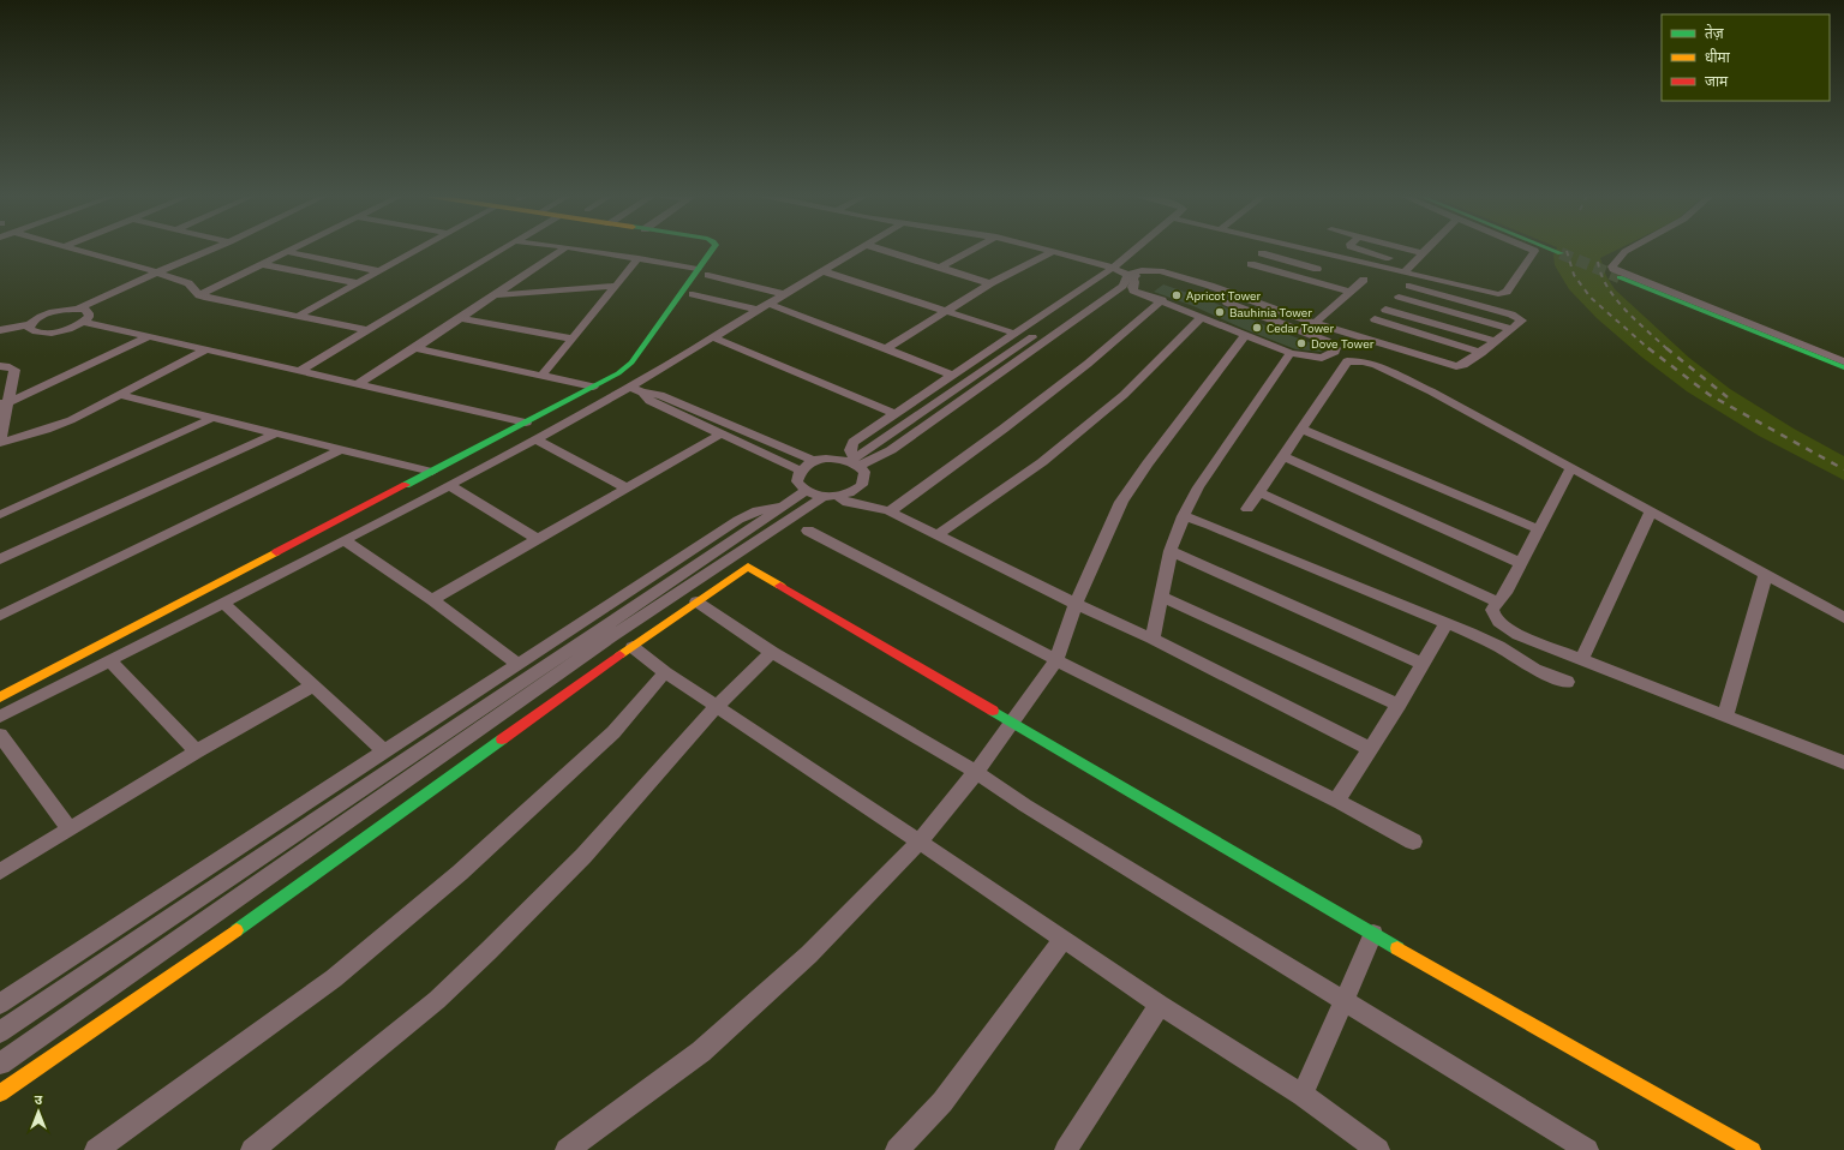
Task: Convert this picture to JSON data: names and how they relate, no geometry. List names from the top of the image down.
{
  "places": [
    "Apricot Tower",
    "Bauhinia Tower",
    "Cedar Tower",
    "Dove Tower"
  ],
  "legend": ["तेज़", "धीमा", "जाम"],
  "north": "top"
}
